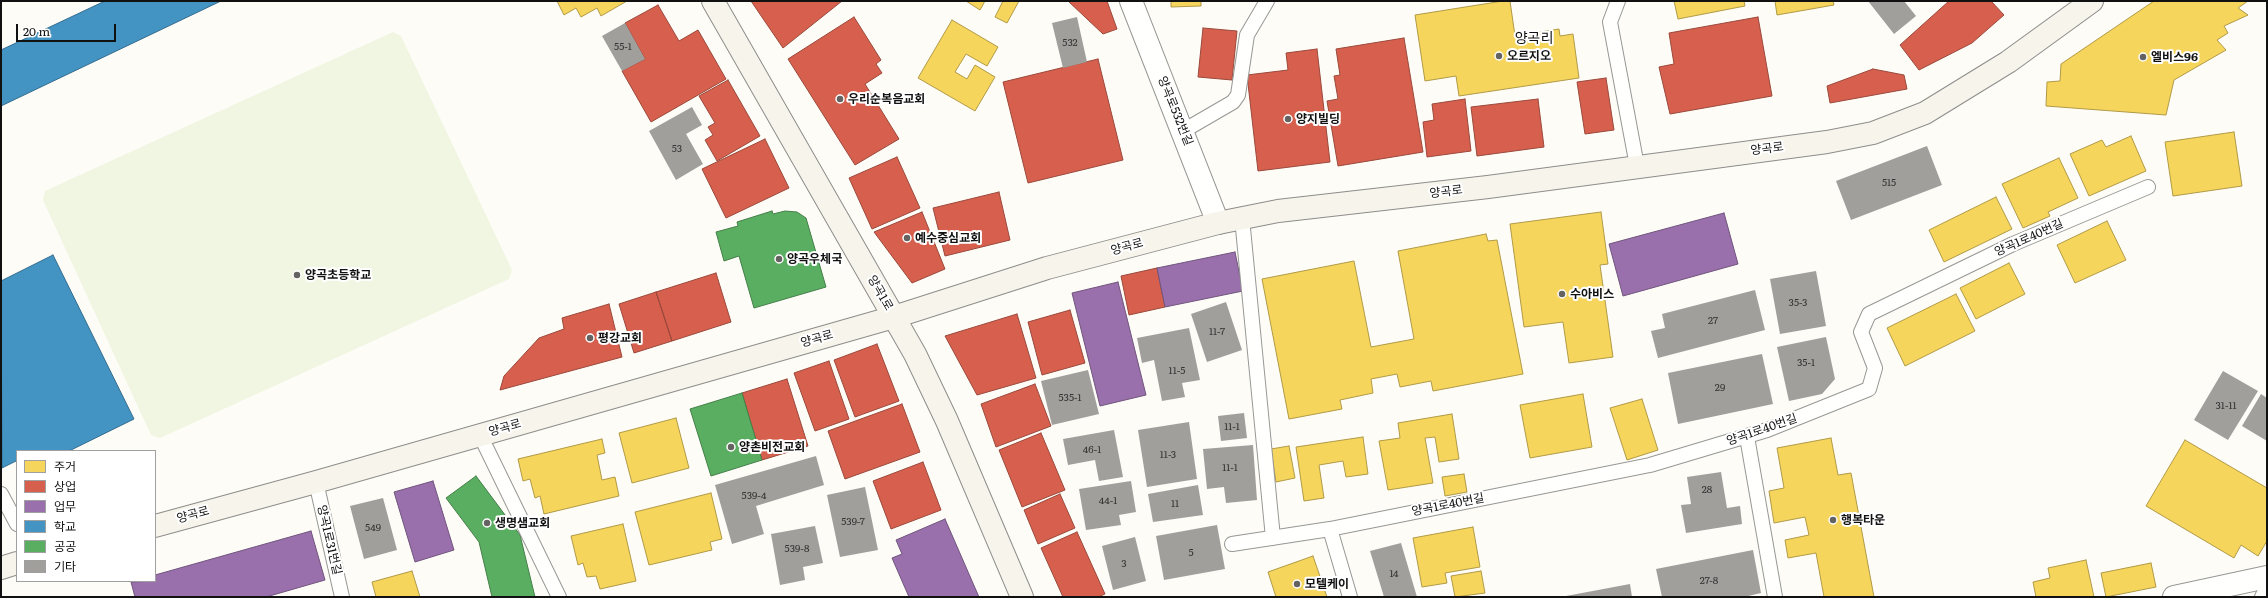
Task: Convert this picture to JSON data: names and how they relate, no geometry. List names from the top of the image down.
{
  "streets": {
    "street": ["양곡로532번길", "양곡로", "양곡1로"],
    "lane": ["양곡1로40번길", "양곡1로31번길"]
  },
  "crossings": [
    ["양곡로532번길", "양곡로"],
    ["양곡로", "양곡1로"],
    ["양곡로", "양곡1로31번길"]
  ],
  "districts": ["양곡리"],
  "places": [
    "오르지오",
    "엘비스96",
    "우리순복음교회",
    "양지빌딩",
    "예수중심교회",
    "양곡우체국",
    "양곡초등학교",
    "수아비스",
    "평강교회",
    "양촌비전교회",
    "행복타운",
    "생명샘교회",
    "모텔케이"
  ],
  "house_numbers": [
    "532",
    "55-1",
    "53",
    "515",
    "35-3",
    "27",
    "11-7",
    "35-1",
    "11-5",
    "29",
    "535-1",
    "31-11",
    "11-1",
    "46-1",
    "11-3",
    "11-1",
    "28",
    "539-4",
    "44-1",
    "11",
    "539-7",
    "549",
    "539-8",
    "5",
    "3",
    "14",
    "27-8"
  ],
  "legend": [
    "주거",
    "상업",
    "업무",
    "학교",
    "공공",
    "기타"
  ],
  "scale_bar": "20 m"
}
